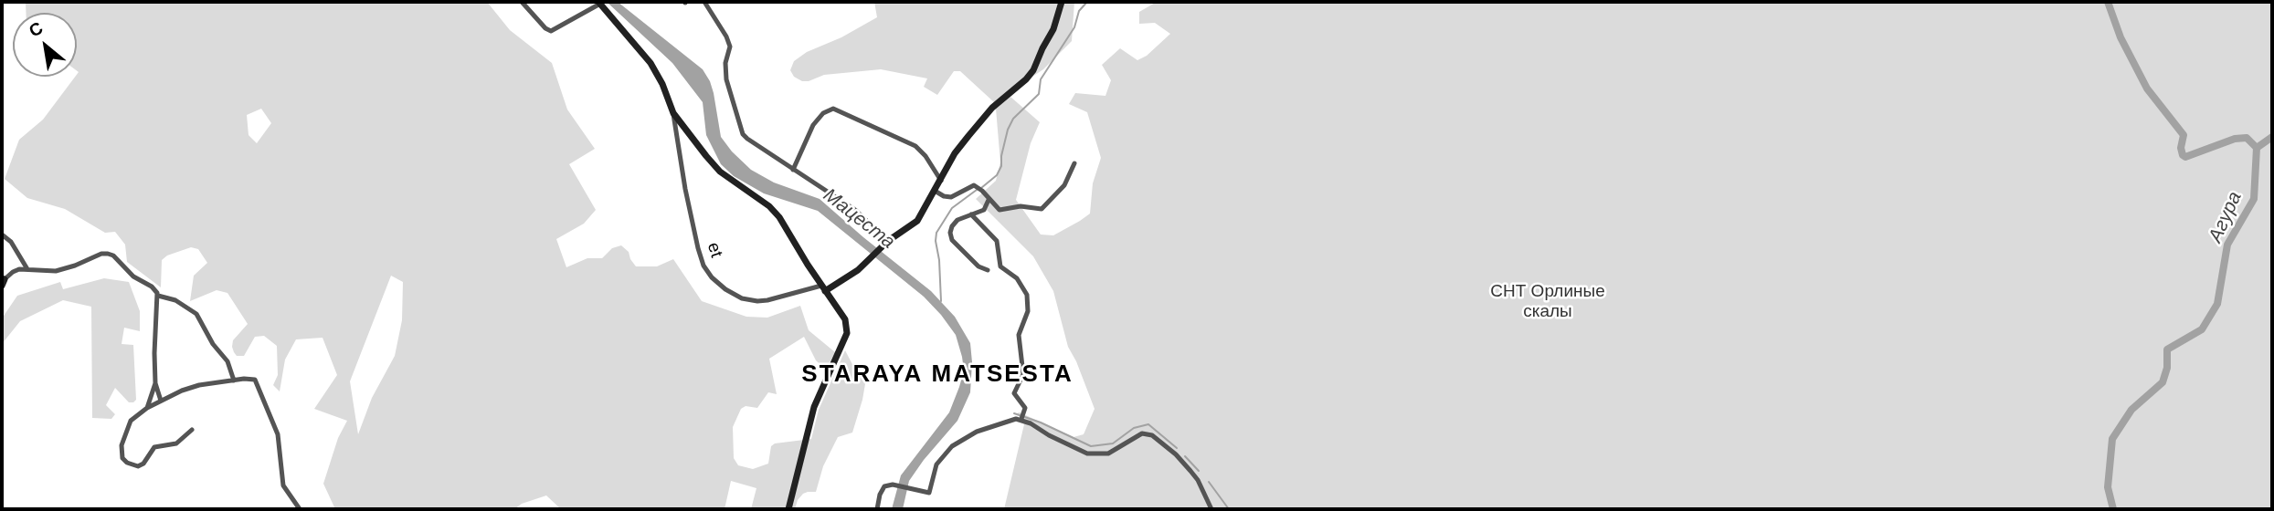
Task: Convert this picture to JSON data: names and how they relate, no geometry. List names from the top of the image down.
{
  "streets": {
    "street": ["et"]
  },
  "districts": ["STARAYA MATSESTA"],
  "water": ["Агура", "Мацеста"],
  "parks": ["СНТ Орлиные скалы"],
  "north": "top left"
}
